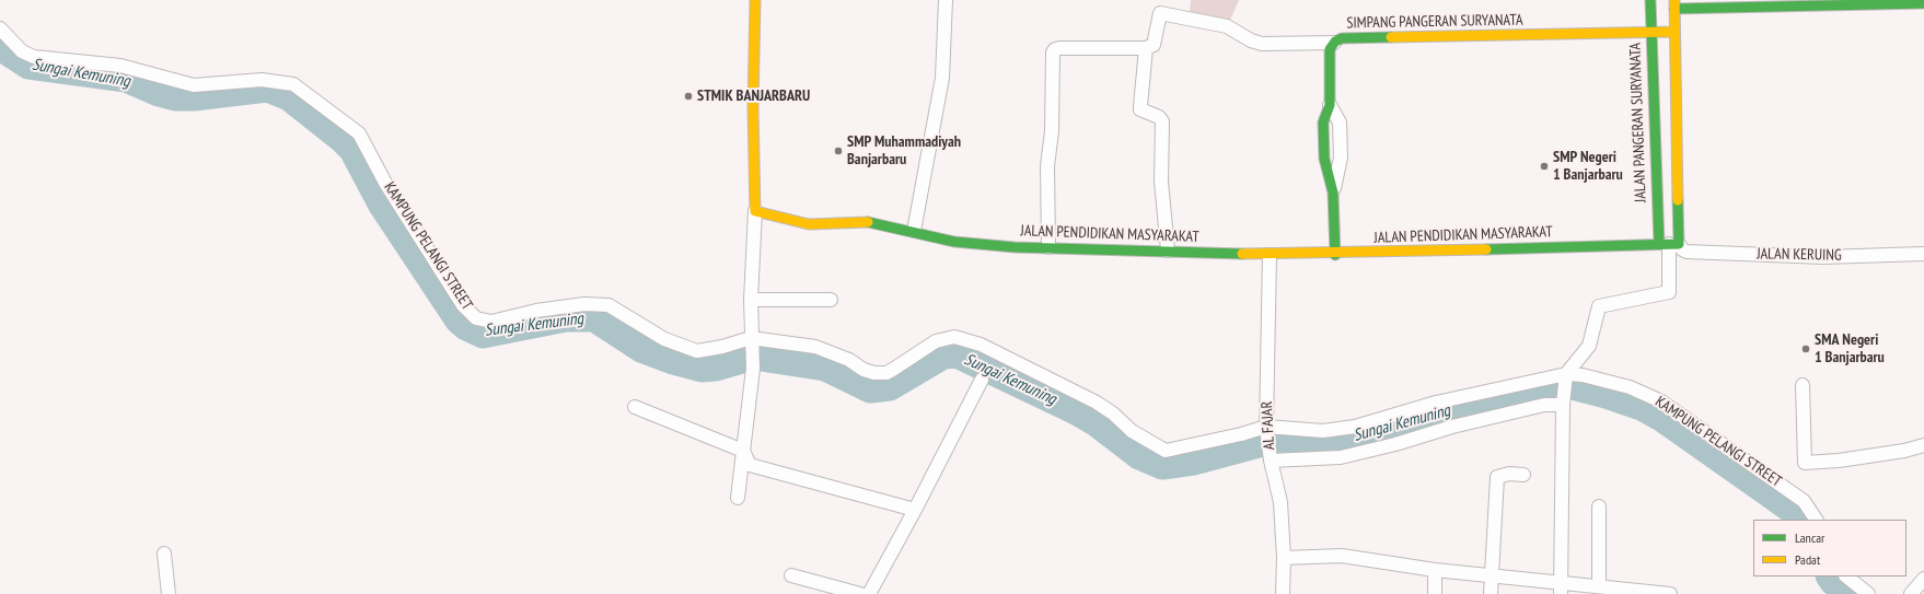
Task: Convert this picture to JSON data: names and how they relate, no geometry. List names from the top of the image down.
{
  "streets": {
    "street": [
      "SIMPANG PANGERAN SURYANATA",
      "JALAN PANGERAN SURYANATA",
      "JALAN PENDIDIKAN MASYARAKAT",
      "KAMPUNG PELANGI STREET",
      "JALAN KERUING",
      "AL FAJAR"
    ]
  },
  "crossings": [
    ["SIMPANG PANGERAN SURYANATA", "JALAN PANGERAN SURYANATA"],
    ["JALAN PANGERAN SURYANATA", "JALAN PENDIDIKAN MASYARAKAT"],
    ["JALAN PANGERAN SURYANATA", "JALAN KERUING"],
    ["JALAN PENDIDIKAN MASYARAKAT", "JALAN KERUING"],
    ["JALAN PENDIDIKAN MASYARAKAT", "AL FAJAR"],
    ["KAMPUNG PELANGI STREET", "AL FAJAR"]
  ],
  "water": ["Sungai Kemuning"],
  "places": [
    "STMIK BANJARBARU",
    "SMP Muhammadiyah Banjarbaru",
    "SMP Negeri 1 Banjarbaru",
    "SMA Negeri 1 Banjarbaru"
  ],
  "legend": ["Lancar", "Padat"]
}
